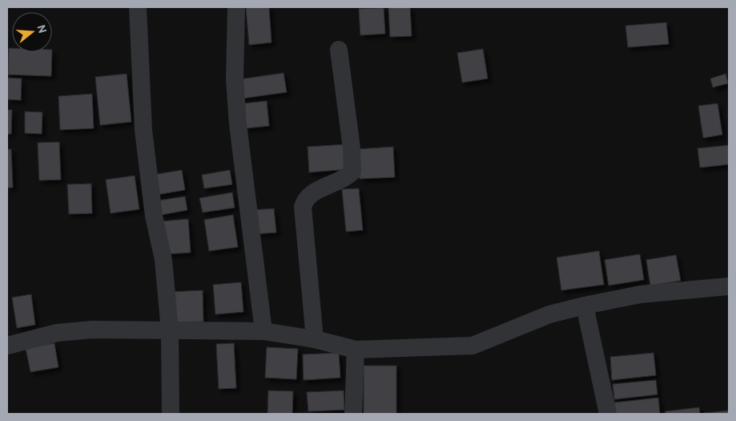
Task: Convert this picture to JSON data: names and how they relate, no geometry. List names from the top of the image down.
{
  "north": "right"
}
